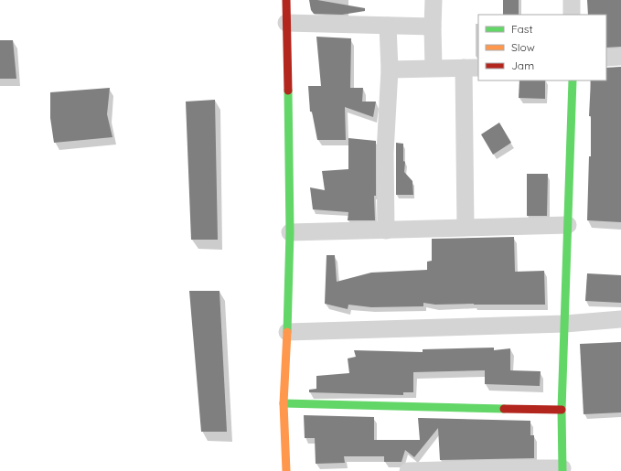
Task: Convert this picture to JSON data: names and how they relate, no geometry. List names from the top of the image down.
{
  "legend": ["Fast", "Slow", "Jam"]
}
